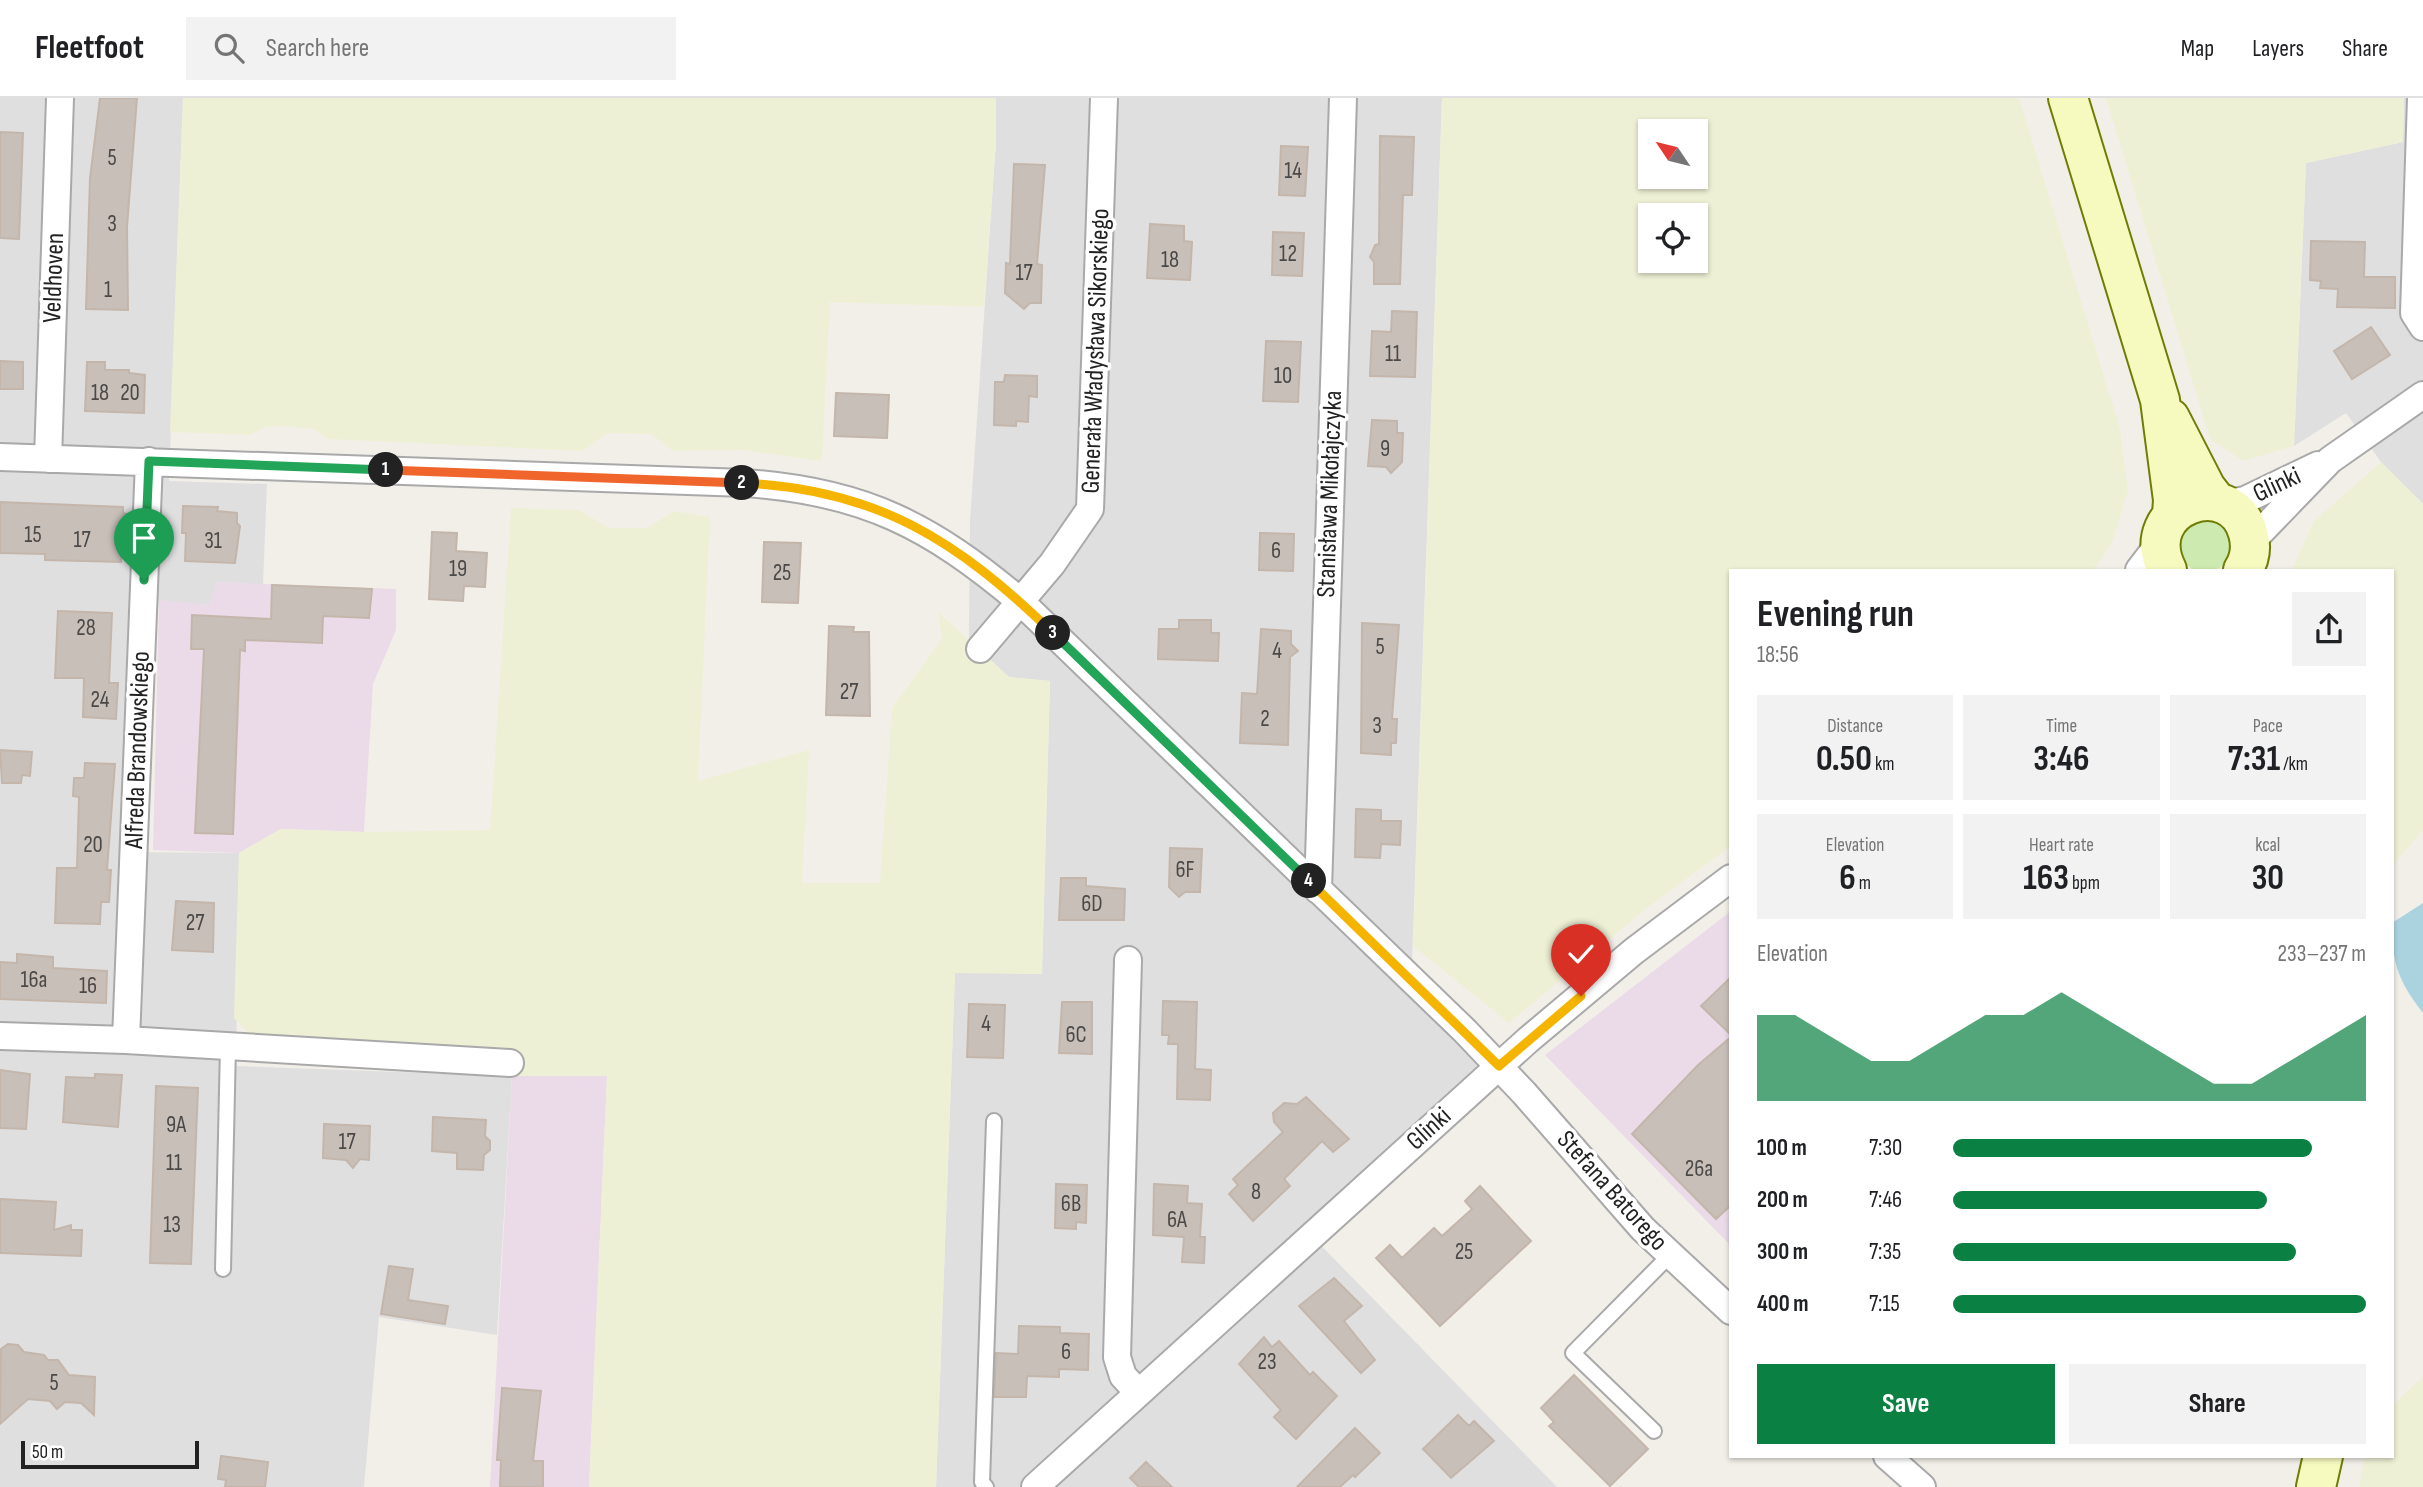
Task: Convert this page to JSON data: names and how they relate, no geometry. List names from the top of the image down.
{
  "streets": {
    "street": [
      "Veldhoven",
      "Generała Władysława Sikorskiego",
      "Glinki",
      "Stanisława Mikołajczyka",
      "Alfreda Brandowskiego",
      "Stefana Batorego"
    ]
  },
  "crossings": [
    ["Veldhoven", "Stefana Batorego"],
    ["Generała Władysława Sikorskiego", "Stefana Batorego"],
    ["Glinki", "Stefana Batorego"],
    ["Stanisława Mikołajczyka", "Stefana Batorego"],
    ["Alfreda Brandowskiego", "Stefana Batorego"]
  ],
  "house_numbers": [
    "5",
    "14",
    "3",
    "12",
    "18",
    "17",
    "1",
    "11",
    "10",
    "18",
    "20",
    "9",
    "15",
    "17",
    "31",
    "6",
    "19",
    "25",
    "28",
    "5",
    "4",
    "27",
    "24",
    "2",
    "3",
    "20",
    "6F",
    "6D",
    "27",
    "16a",
    "16",
    "4",
    "6C",
    "9A",
    "17",
    "11",
    "26a",
    "8",
    "6B",
    "6A",
    "13",
    "25",
    "6",
    "23",
    "5"
  ],
  "scale_bar": "50 m",
  "north": "top left",
  "page": {
    "header": "Fleetfoot",
    "search": "Search here",
    "nav": ["Map", "Layers", "Share"],
    "pins": [
      "1",
      "2",
      "3",
      "4"
    ],
    "heading": ["Evening run", "18:56"],
    "stats": [
      ["Distance", "0.50 km"],
      ["Time", "3:46"],
      ["Pace", "7:31 /km"],
      ["Elevation", "6 m"],
      ["Heart rate", "163 bpm"],
      ["kcal", "30"]
    ],
    "chart": ["Elevation", "233–237 m"],
    "list": [
      {
        "name": "100 m",
        "note": "7:30"
      },
      {
        "name": "200 m",
        "note": "7:46"
      },
      {
        "name": "300 m",
        "note": "7:35"
      },
      {
        "name": "400 m",
        "note": "7:15"
      }
    ],
    "buttons": ["Save", "Share"],
    "scale": "50 m"
  }
}
